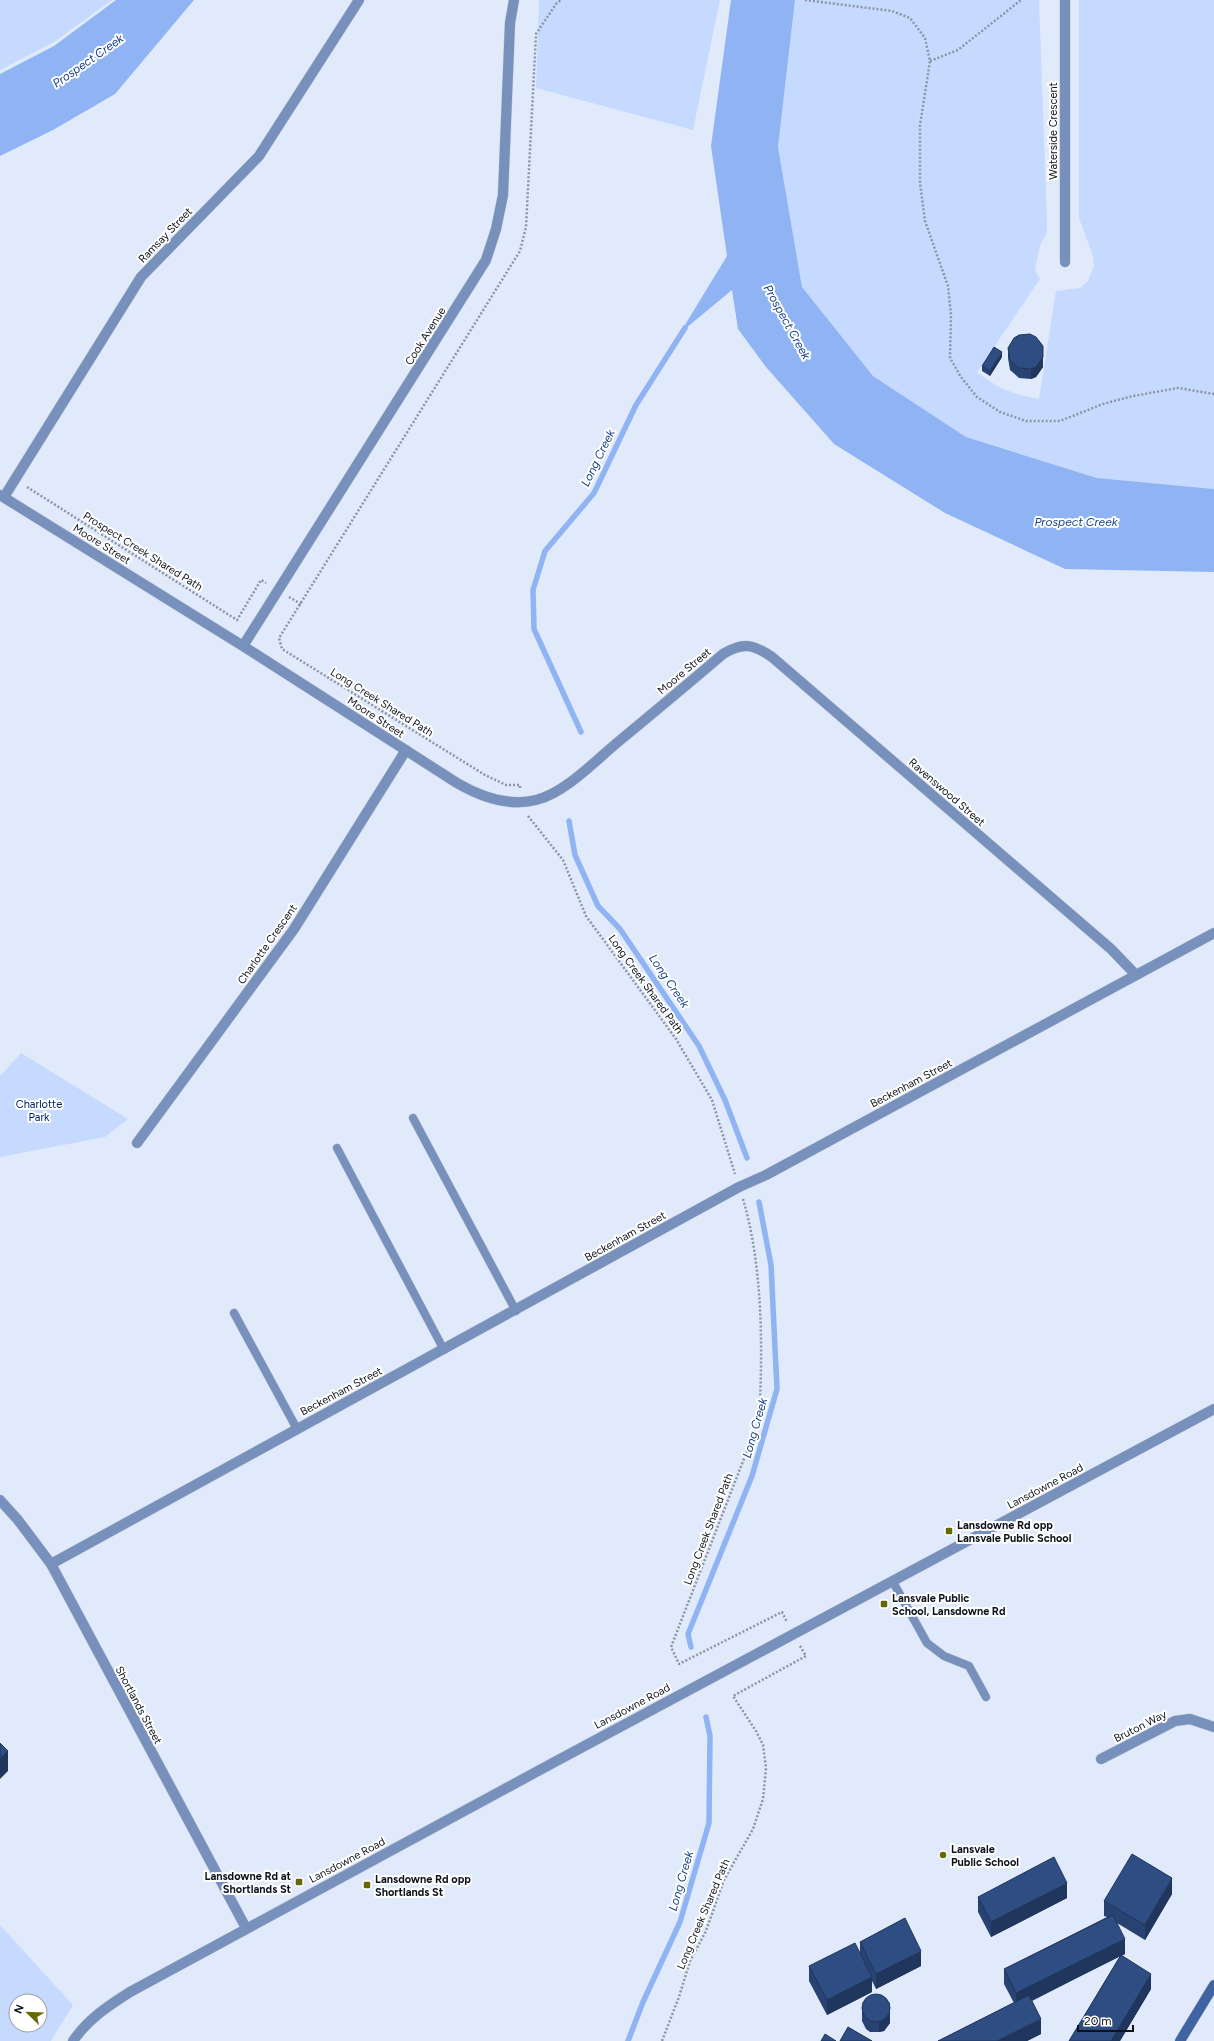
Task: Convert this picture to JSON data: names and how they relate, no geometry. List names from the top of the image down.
{
  "streets": {
    "street": [
      "Waterside Crescent",
      "Ramsay Street",
      "Cook Avenue",
      "Moore Street",
      "Ravenswood Street",
      "Charlotte Crescent",
      "Beckenham Street",
      "Lansdowne Road",
      "Shortlands Street",
      "Bruton Way"
    ],
    "path": ["Prospect Creek Shared Path", "Long Creek Shared Path"]
  },
  "crossings": [
    ["Ramsay Street", "Moore Street"],
    ["Ramsay Street", "Prospect Creek Shared Path"],
    ["Cook Avenue", "Moore Street"],
    ["Moore Street", "Ravenswood Street"],
    ["Moore Street", "Charlotte Crescent"],
    ["Ravenswood Street", "Beckenham Street"],
    ["Beckenham Street", "Shortlands Street"],
    ["Lansdowne Road", "Shortlands Street"]
  ],
  "water": ["Prospect Creek", "Long Creek"],
  "parks": ["Charlotte Park"],
  "places": {
    "transit": [
      "Lansdowne Rd opp Lansvale Public School",
      "Lansvale Public School, Lansdowne Rd",
      "Lansdowne Rd at Shortlands St",
      "Lansdowne Rd opp Shortlands St"
    ],
    "other": ["Lansvale Public School"]
  },
  "scale_bar": "20 m",
  "north": "top left"
}
